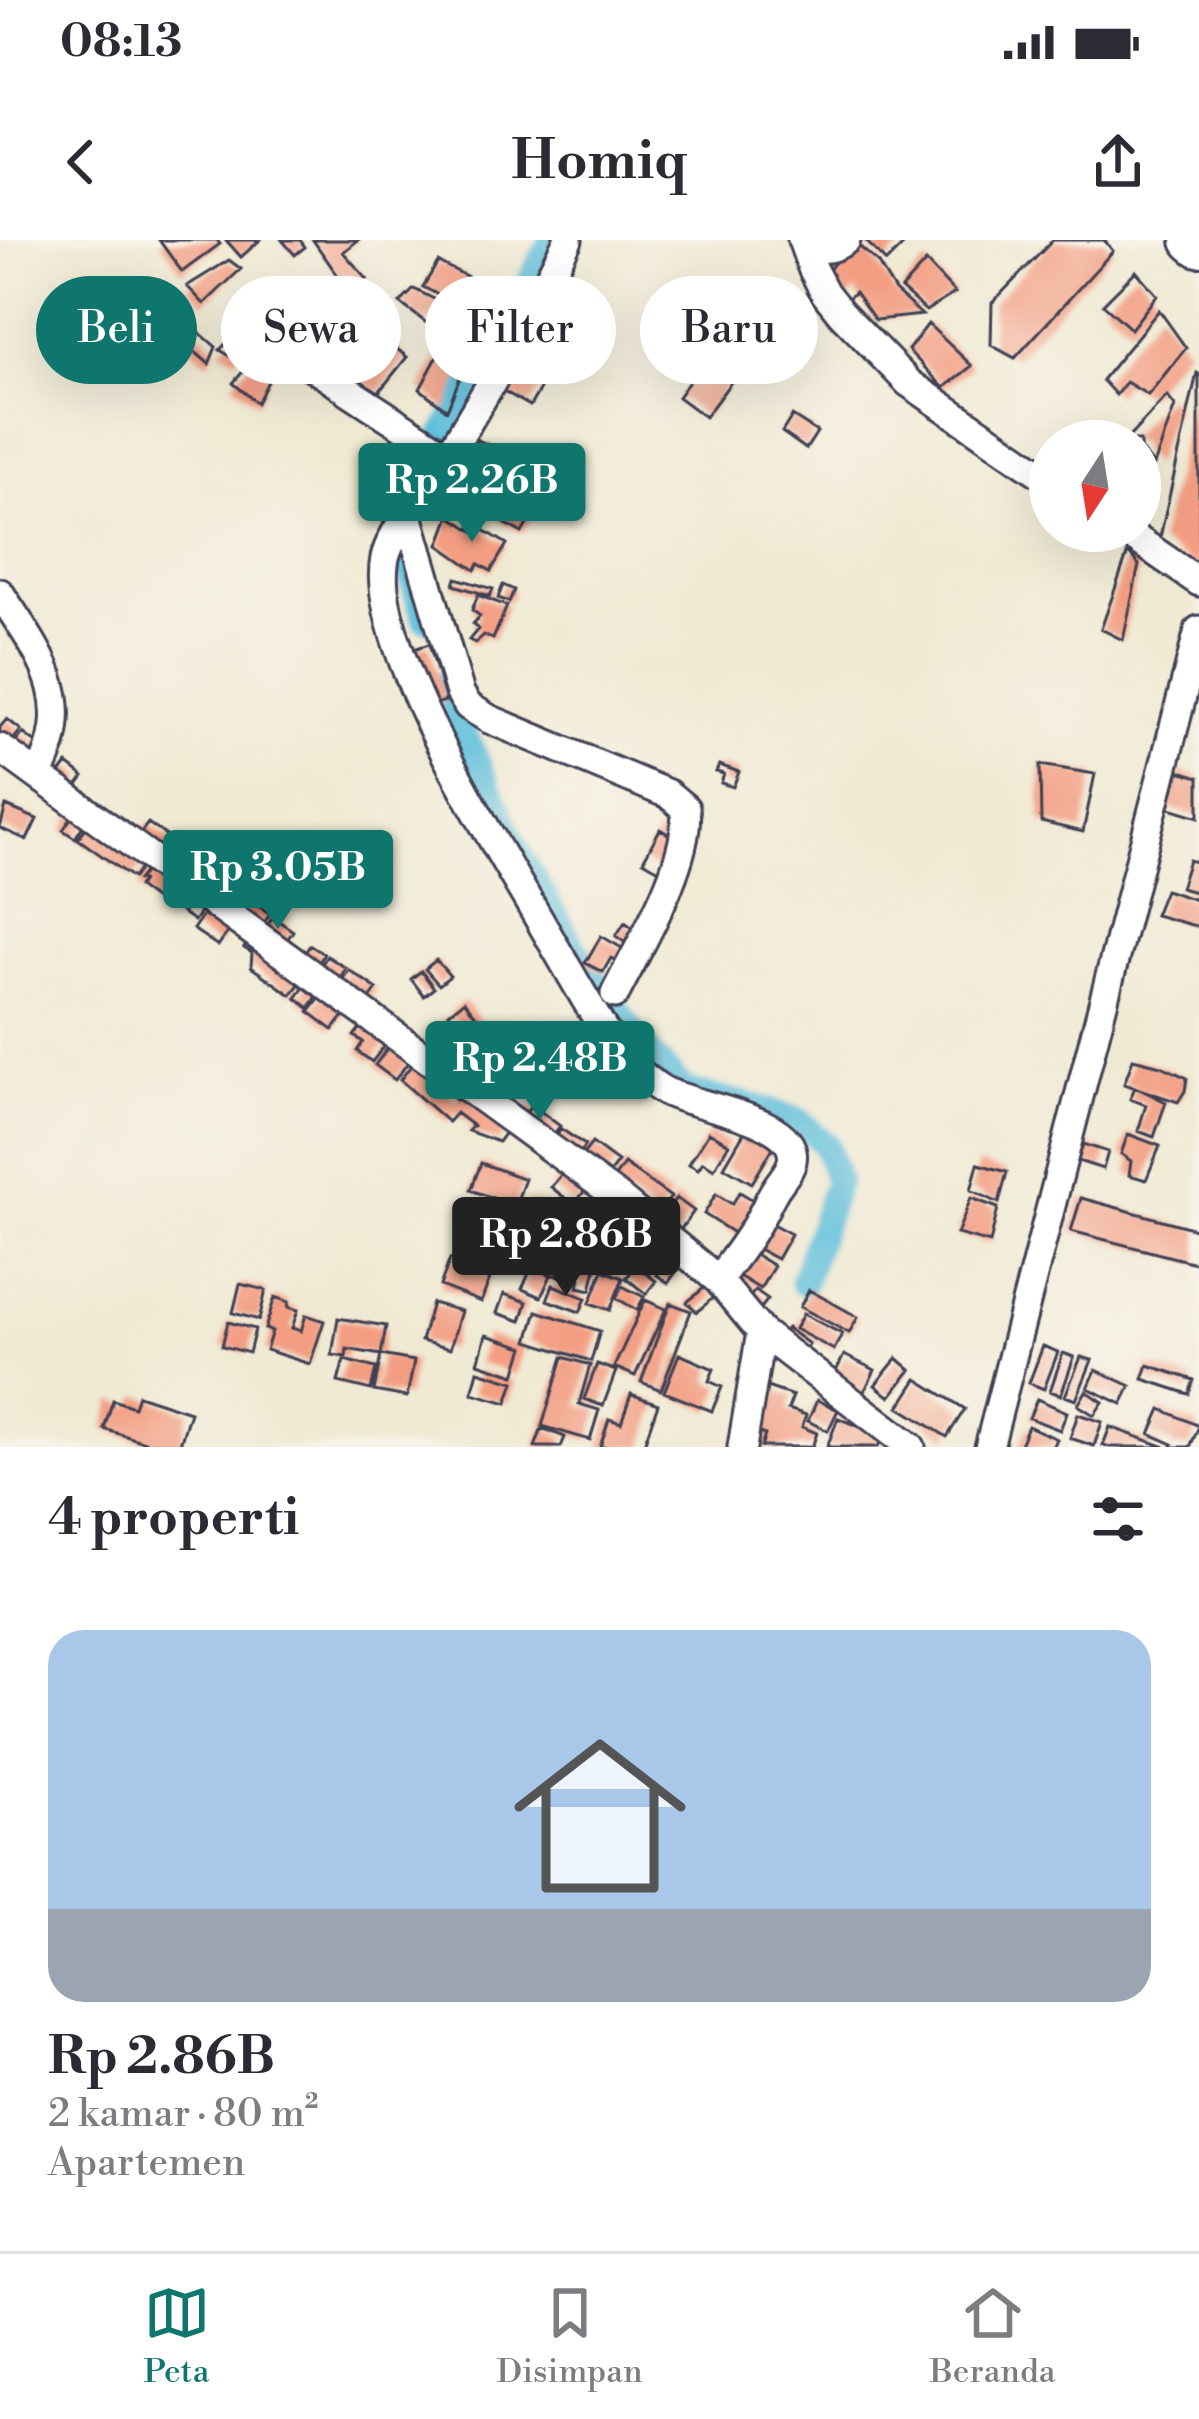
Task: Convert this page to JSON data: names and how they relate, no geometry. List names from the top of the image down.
{
  "north": "bottom",
  "page": {
    "status": "08:13",
    "header": "Homiq",
    "chip": [
      "Beli",
      "Sewa",
      "Filter",
      "Baru"
    ],
    "price": [
      "Rp 2.26B",
      "Rp 3.05B",
      "Rp 2.48B",
      "Rp 2.86B"
    ],
    "heading": "4 properti",
    "list": [
      {
        "name": "Rp 2.86B",
        "note": "2 kamar · 80 m² · Apartemen"
      }
    ],
    "tabs": ["Peta", "Disimpan", "Beranda"]
  }
}
